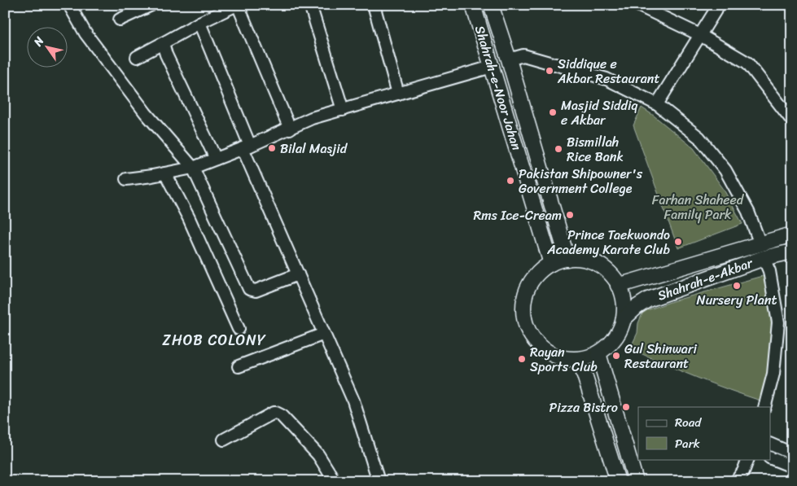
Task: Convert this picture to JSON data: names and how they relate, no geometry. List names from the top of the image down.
{
  "streets": {
    "main road": ["Shahrah-e-Noor Jahan", "Shahrah-e-Akbar"]
  },
  "crossings": [
    ["Shahrah-e-Noor Jahan", "Shahrah-e-Akbar"]
  ],
  "districts": ["ZHOB COLONY"],
  "parks": ["Farhan Shaheed Family Park"],
  "places": [
    "Siddique e Akbar Restaurant",
    "Masjid Siddiq e Akbar",
    "Bilal Masjid",
    "Bismillah Rice Bank",
    "Pakistan Shipowner's Government College",
    "Rms Ice-Cream",
    "Prince Taekwondo Academy Karate Club",
    "Nursery Plant",
    "Gul Shinwari Restaurant",
    "Rayan Sports Club",
    "Pizza Bistro"
  ],
  "legend": ["Road", "Park"],
  "north": "top left"
}
